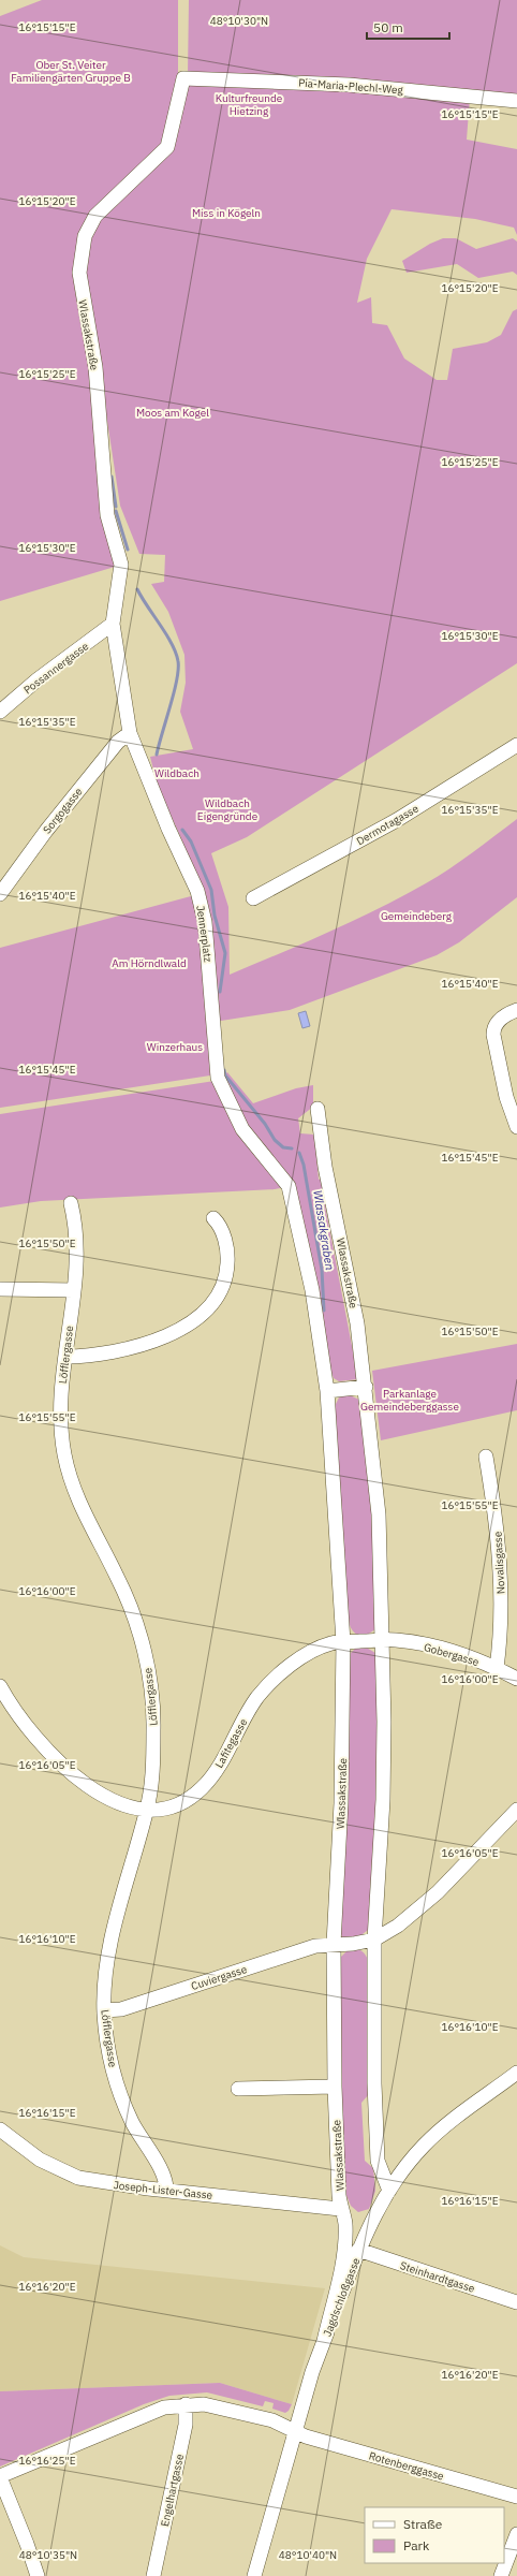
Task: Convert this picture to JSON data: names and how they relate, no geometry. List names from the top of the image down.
{
  "streets": {
    "street": [
      "Pia-Maria-Plechl-Weg",
      "Wlassakstraße",
      "Possannergasse",
      "Sorgogasse",
      "Dermotagasse",
      "Jennerplatz",
      "Löfflergasse",
      "Novalisgasse",
      "Gobergasse",
      "Lafitegasse",
      "Cuviergasse",
      "Joseph-Lister-Gasse",
      "Steinhardtgasse",
      "Jagdschloßgasse",
      "Rotenberggasse",
      "Engelhartgasse"
    ]
  },
  "crossings": [
    ["Pia-Maria-Plechl-Weg", "Wlassakstraße"],
    ["Wlassakstraße", "Possannergasse"],
    ["Wlassakstraße", "Jennerplatz"],
    ["Wlassakstraße", "Gobergasse"],
    ["Wlassakstraße", "Lafitegasse"],
    ["Wlassakstraße", "Cuviergasse"],
    ["Wlassakstraße", "Joseph-Lister-Gasse"],
    ["Wlassakstraße", "Jagdschloßgasse"],
    ["Possannergasse", "Jennerplatz"],
    ["Sorgogasse", "Jennerplatz"],
    ["Löfflergasse", "Lafitegasse"],
    ["Löfflergasse", "Cuviergasse"],
    ["Löfflergasse", "Joseph-Lister-Gasse"],
    ["Novalisgasse", "Gobergasse"],
    ["Steinhardtgasse", "Jagdschloßgasse"],
    ["Jagdschloßgasse", "Rotenberggasse"],
    ["Rotenberggasse", "Engelhartgasse"]
  ],
  "water": ["Wlassakgraben"],
  "parks": [
    "Ober St. Veiter Familiengärten Gruppe B",
    "Kulturfreunde Hietzing",
    "Miss in Kögeln",
    "Moos am Kogel",
    "Wildbach",
    "Wildbach Eigengründe",
    "Gemeindeberg",
    "Am Hörndlwald",
    "Winzerhaus",
    "Parkanlage Gemeindeberggasse"
  ],
  "legend": ["Straße", "Park"],
  "scale_bar": "50 m",
  "coordinates": [
    "48°10'30\"N",
    "16°15'15\"E",
    "16°15'20\"E",
    "16°15'25\"E",
    "16°15'30\"E",
    "16°15'35\"E",
    "16°15'40\"E",
    "16°15'45\"E",
    "16°15'50\"E",
    "16°15'55\"E",
    "16°16'00\"E",
    "16°16'05\"E",
    "16°16'10\"E",
    "16°16'15\"E",
    "16°16'20\"E",
    "16°16'25\"E",
    "48°10'35\"N",
    "48°10'40\"N"
  ]
}
